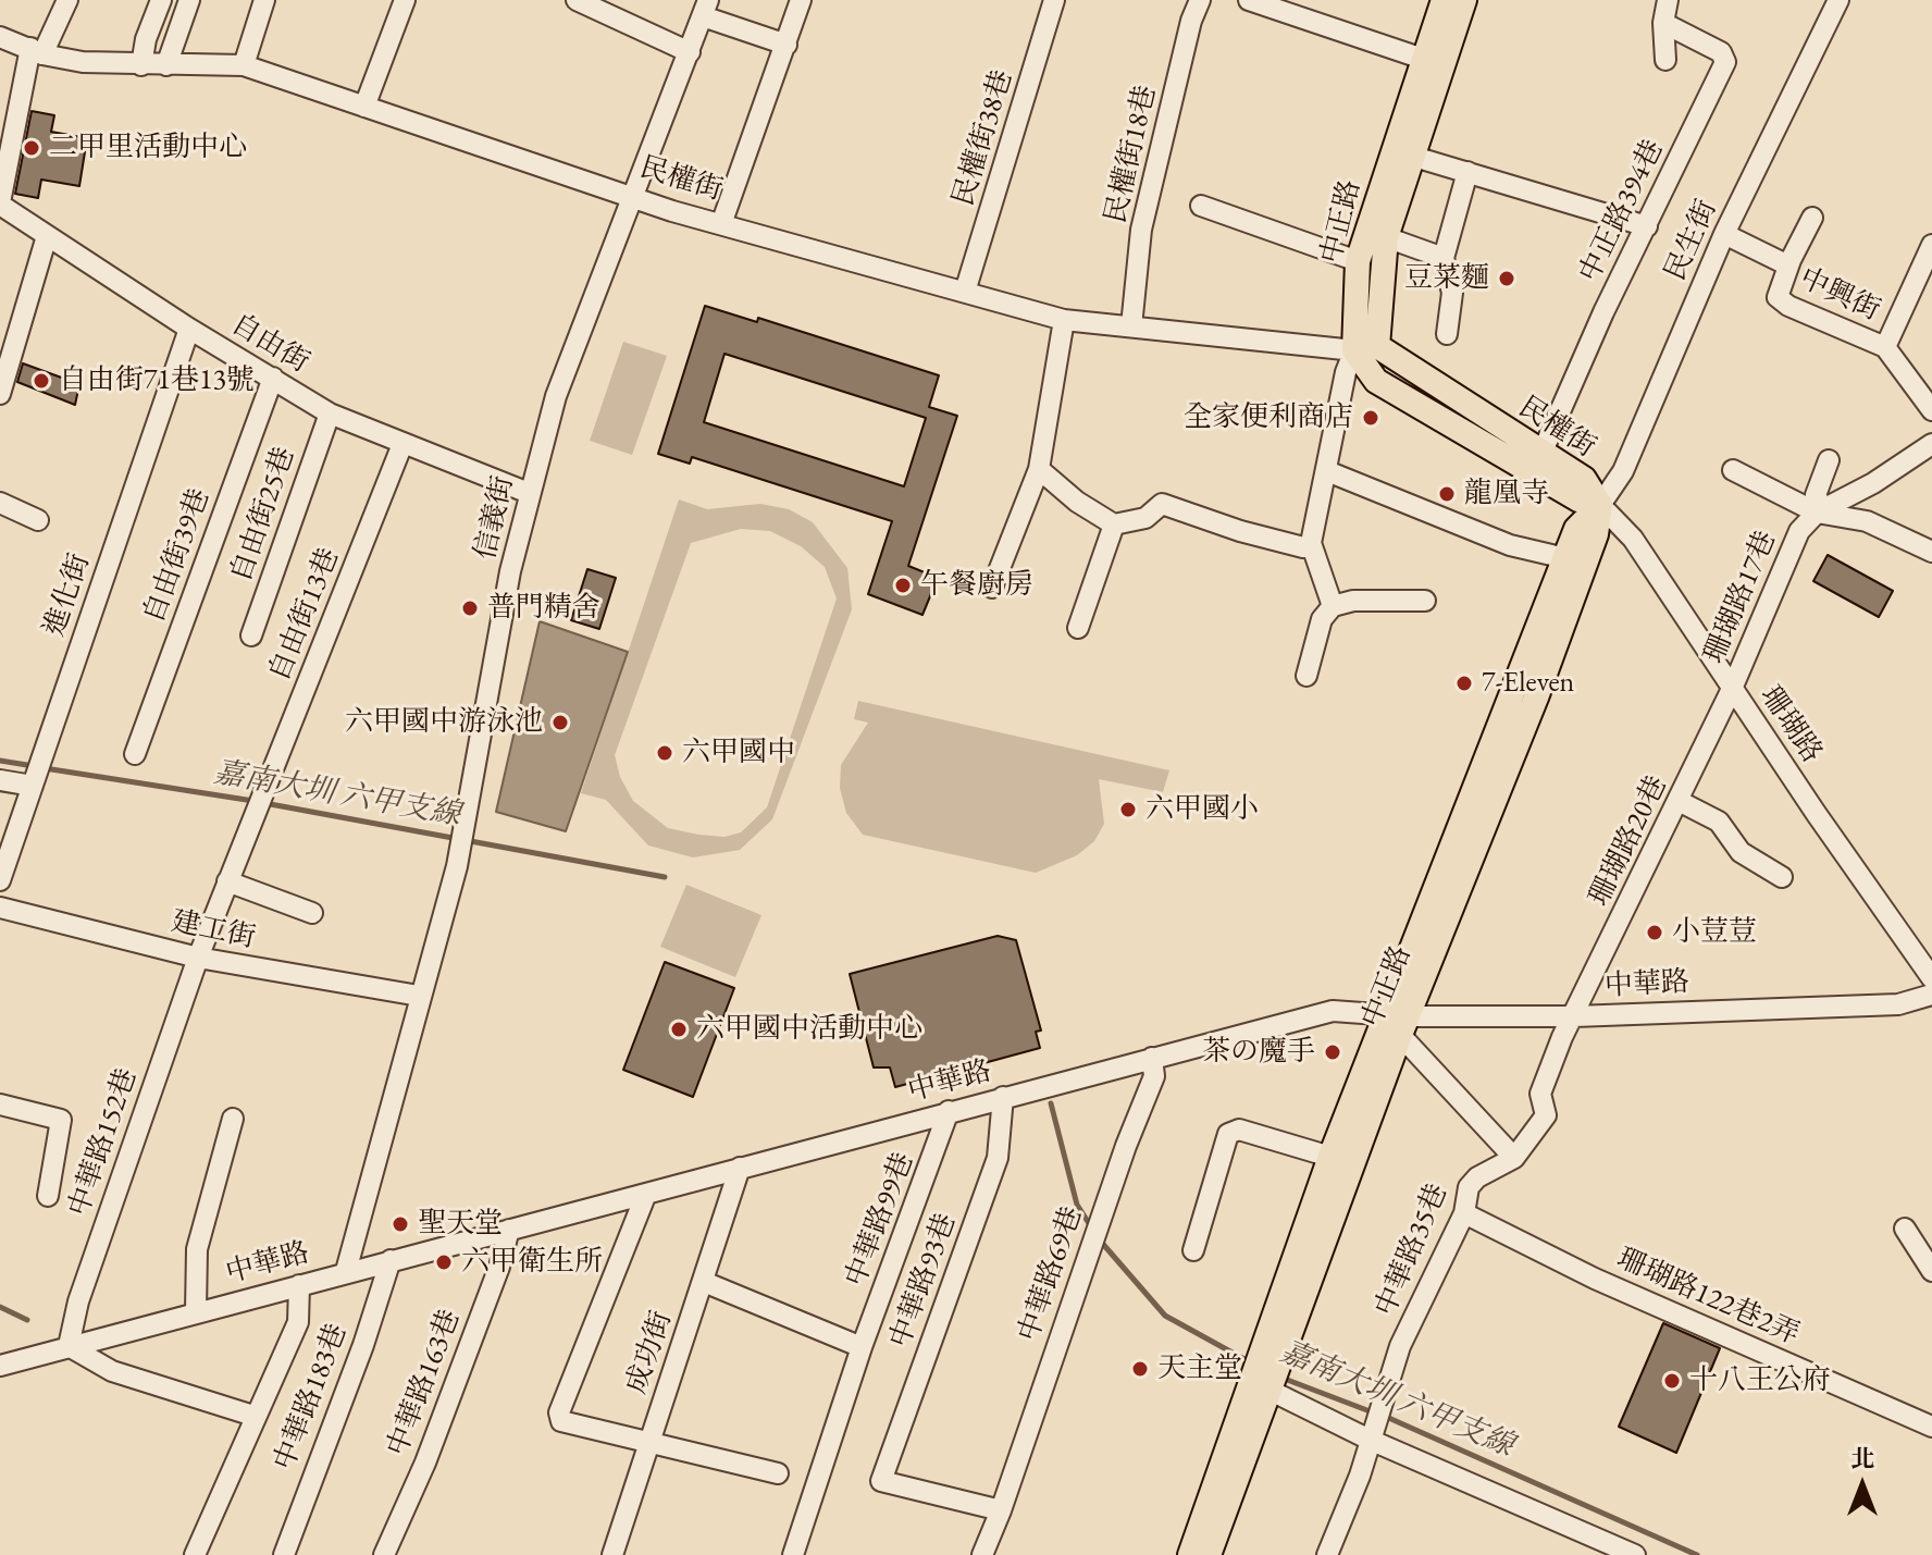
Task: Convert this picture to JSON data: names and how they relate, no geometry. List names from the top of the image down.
{
  "streets": {
    "main road": ["民權街", "中正路"],
    "street": [
      "民權街38巷",
      "民權街18巷",
      "中正路394巷",
      "民生街",
      "中興街",
      "自由街",
      "自由街25巷",
      "信義街",
      "自由街39巷",
      "進化街",
      "珊瑚路17巷",
      "自由街13巷",
      "珊瑚路",
      "珊瑚路20巷",
      "建工街",
      "中華路",
      "中華路152巷",
      "中華路99巷",
      "中華路35巷",
      "中華路69巷",
      "中華路93巷",
      "珊瑚路122巷2弄",
      "成功街",
      "中華路163巷",
      "中華路183巷"
    ]
  },
  "crossings": [
    ["民權街38巷", "民權街"],
    ["民權街18巷", "民權街"],
    ["民權街", "中正路394巷"],
    ["民權街", "中正路"],
    ["民權街", "民生街"],
    ["民權街", "信義街"],
    ["民權街", "珊瑚路"],
    ["中正路", "民生街"],
    ["中正路", "珊瑚路"],
    ["中正路", "中華路"],
    ["民生街", "珊瑚路"],
    ["自由街", "自由街25巷"],
    ["自由街", "信義街"],
    ["自由街", "自由街39巷"],
    ["自由街", "進化街"],
    ["自由街", "自由街13巷"],
    ["信義街", "建工街"],
    ["信義街", "中華路"],
    ["珊瑚路17巷", "珊瑚路"],
    ["珊瑚路17巷", "珊瑚路20巷"],
    ["自由街13巷", "中華路152巷"],
    ["珊瑚路", "珊瑚路20巷"],
    ["珊瑚路20巷", "中華路"],
    ["珊瑚路20巷", "中華路35巷"],
    ["建工街", "中華路152巷"],
    ["中華路", "中華路152巷"],
    ["中華路", "中華路99巷"],
    ["中華路", "中華路35巷"],
    ["中華路", "中華路69巷"],
    ["中華路", "中華路93巷"],
    ["中華路", "成功街"],
    ["中華路", "中華路163巷"],
    ["中華路", "中華路183巷"],
    ["中華路35巷", "珊瑚路122巷2弄"],
    ["中華路69巷", "中華路93巷"]
  ],
  "water": ["嘉南大圳 六甲支線"],
  "places": [
    "二甲里活動中心",
    "豆菜麵",
    "自由街71巷13號",
    "全家便利商店",
    "龍凰寺",
    "午餐廚房",
    "普門精舍",
    "7-Eleven",
    "六甲國中游泳池",
    "六甲國中",
    "六甲國小",
    "小荳荳",
    "六甲國中活動中心",
    "茶の魔手",
    "聖天堂",
    "六甲衛生所",
    "天主堂",
    "十八王公府"
  ],
  "north": "top"
}
